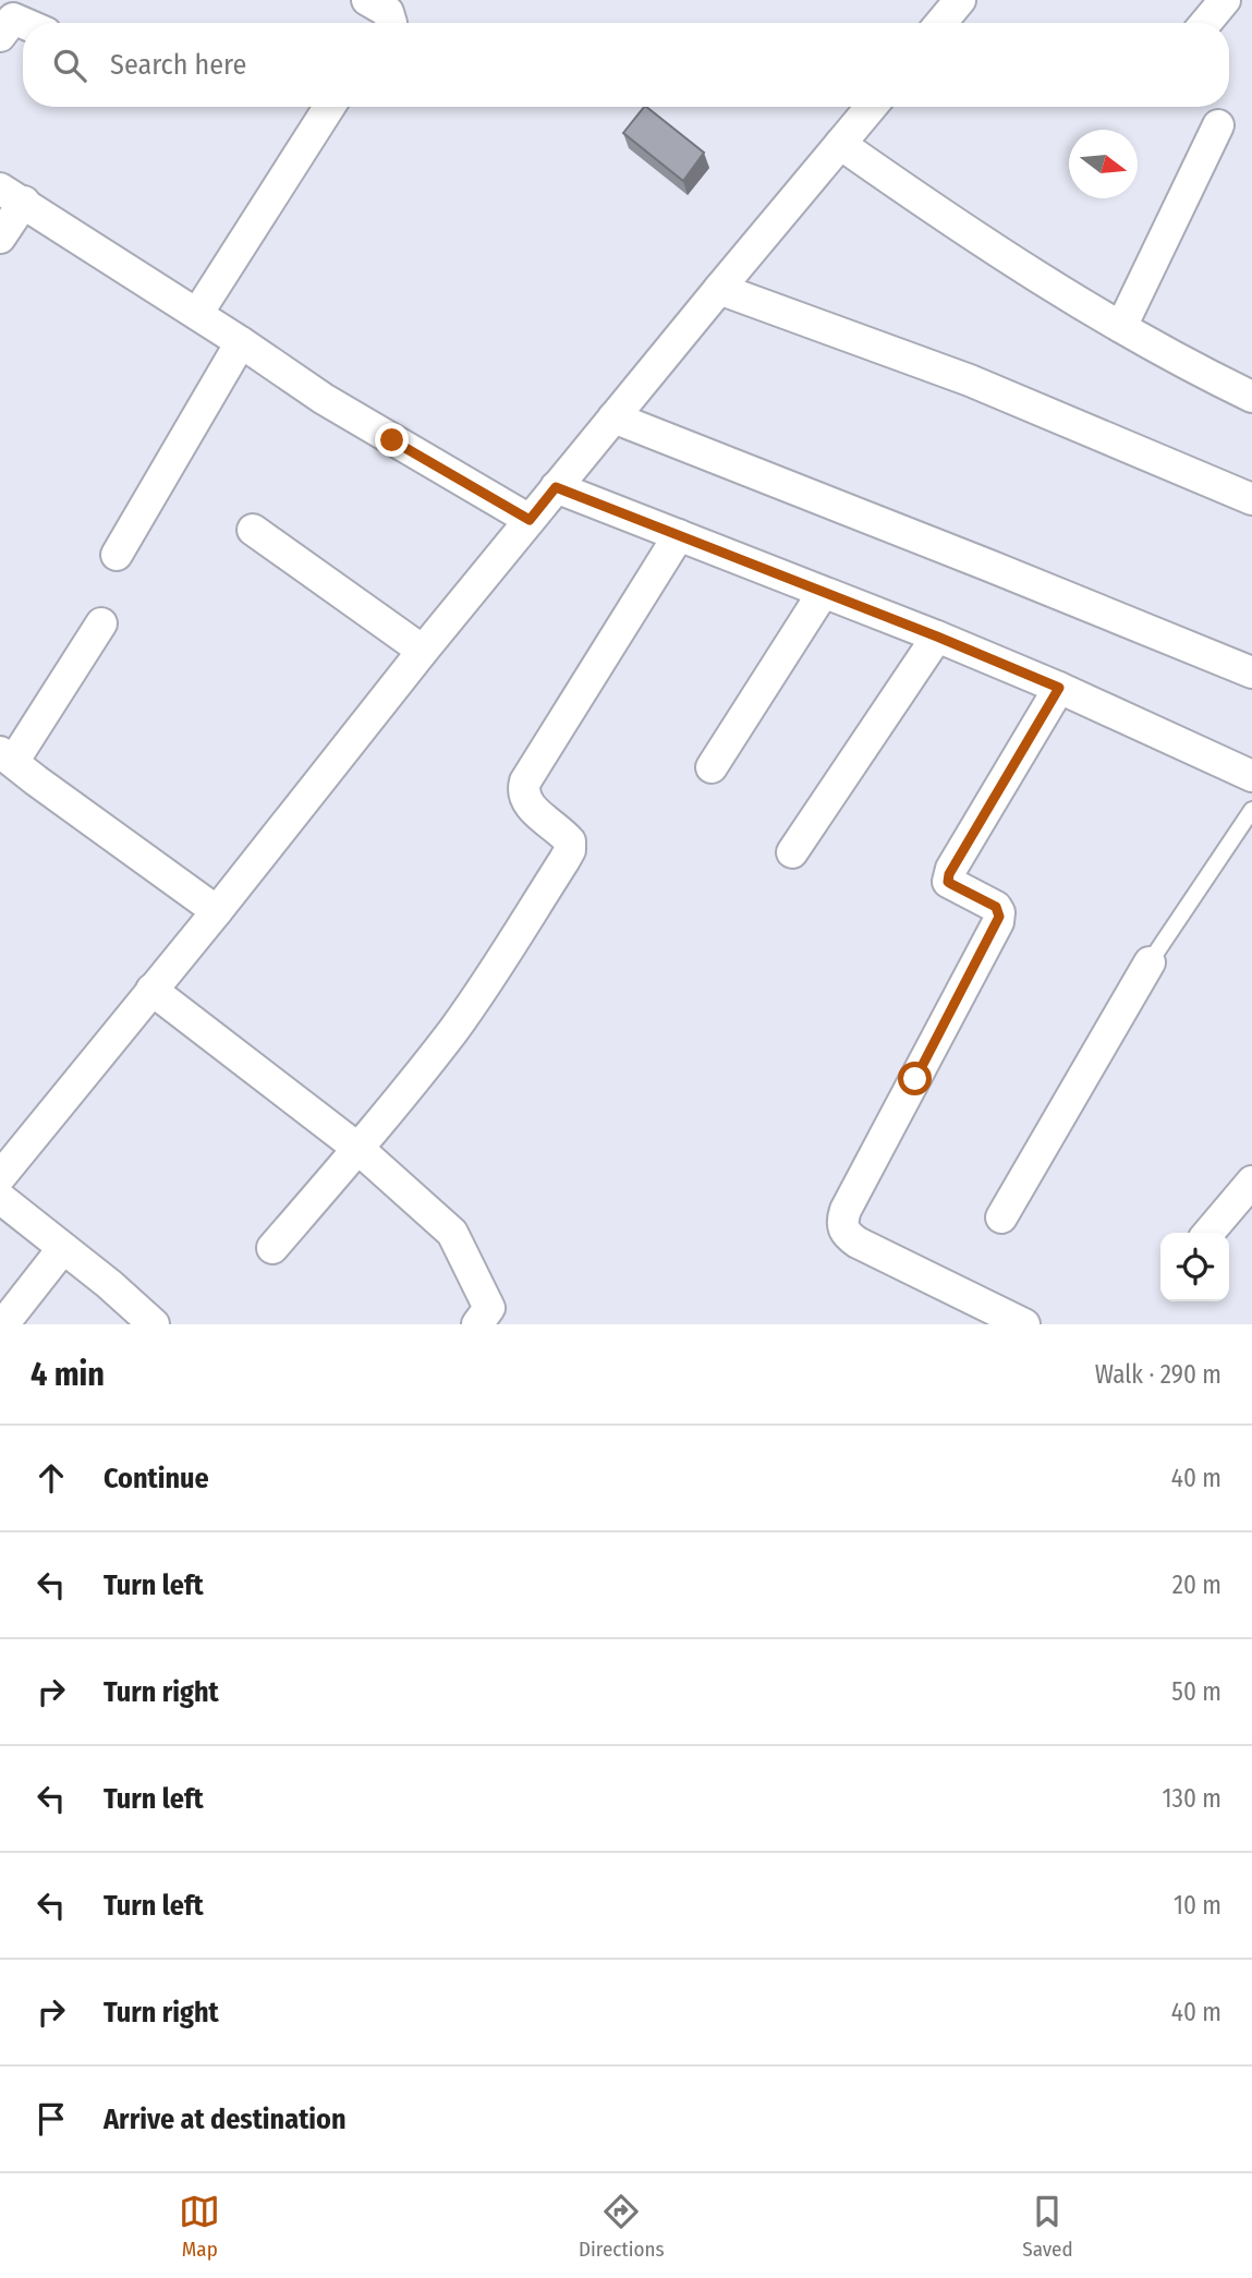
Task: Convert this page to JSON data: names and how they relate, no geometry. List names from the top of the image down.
{
  "north": "right",
  "page": {
    "search": "Search here",
    "heading": ["4 min", "Walk · 290 m"],
    "list": [
      ["Continue", "40 m"],
      ["Turn left", "20 m"],
      ["Turn right", "50 m"],
      ["Turn left", "130 m"],
      ["Turn left", "10 m"],
      ["Turn right", "40 m"],
      "Arrive at destination"
    ],
    "nav": ["Map", "Directions", "Saved"]
  }
}
